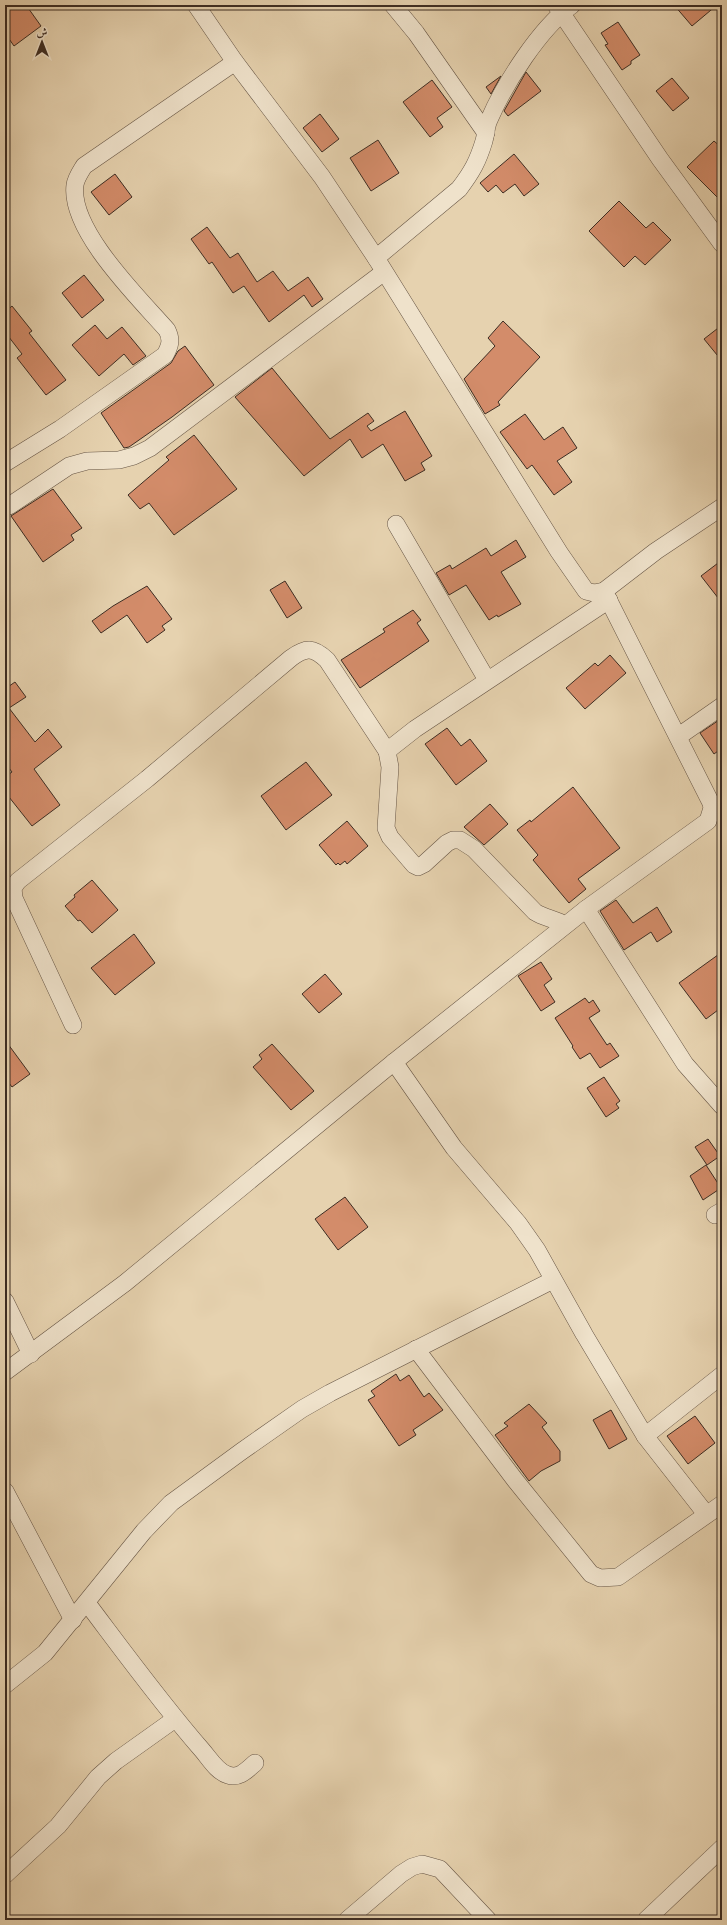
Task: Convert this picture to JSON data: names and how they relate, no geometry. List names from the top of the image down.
{
  "north": "top"
}
